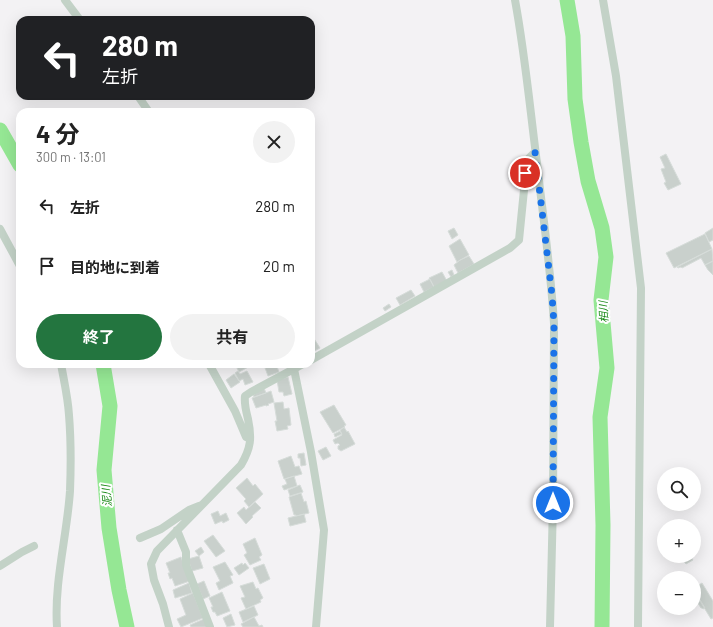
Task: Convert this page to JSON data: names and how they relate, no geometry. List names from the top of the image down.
{
  "water": ["相川", "泥川"],
  "page": {
    "turn": ["280 m", "左折"],
    "heading": ["4 分", "300 m · 13:01"],
    "list": [
      {
        "name": "左折",
        "value": "280 m"
      },
      {
        "name": "目的地に到着",
        "value": "20 m"
      }
    ],
    "buttons": ["終了", "共有"],
    "map_buttons": ["+", "−"]
  }
}
